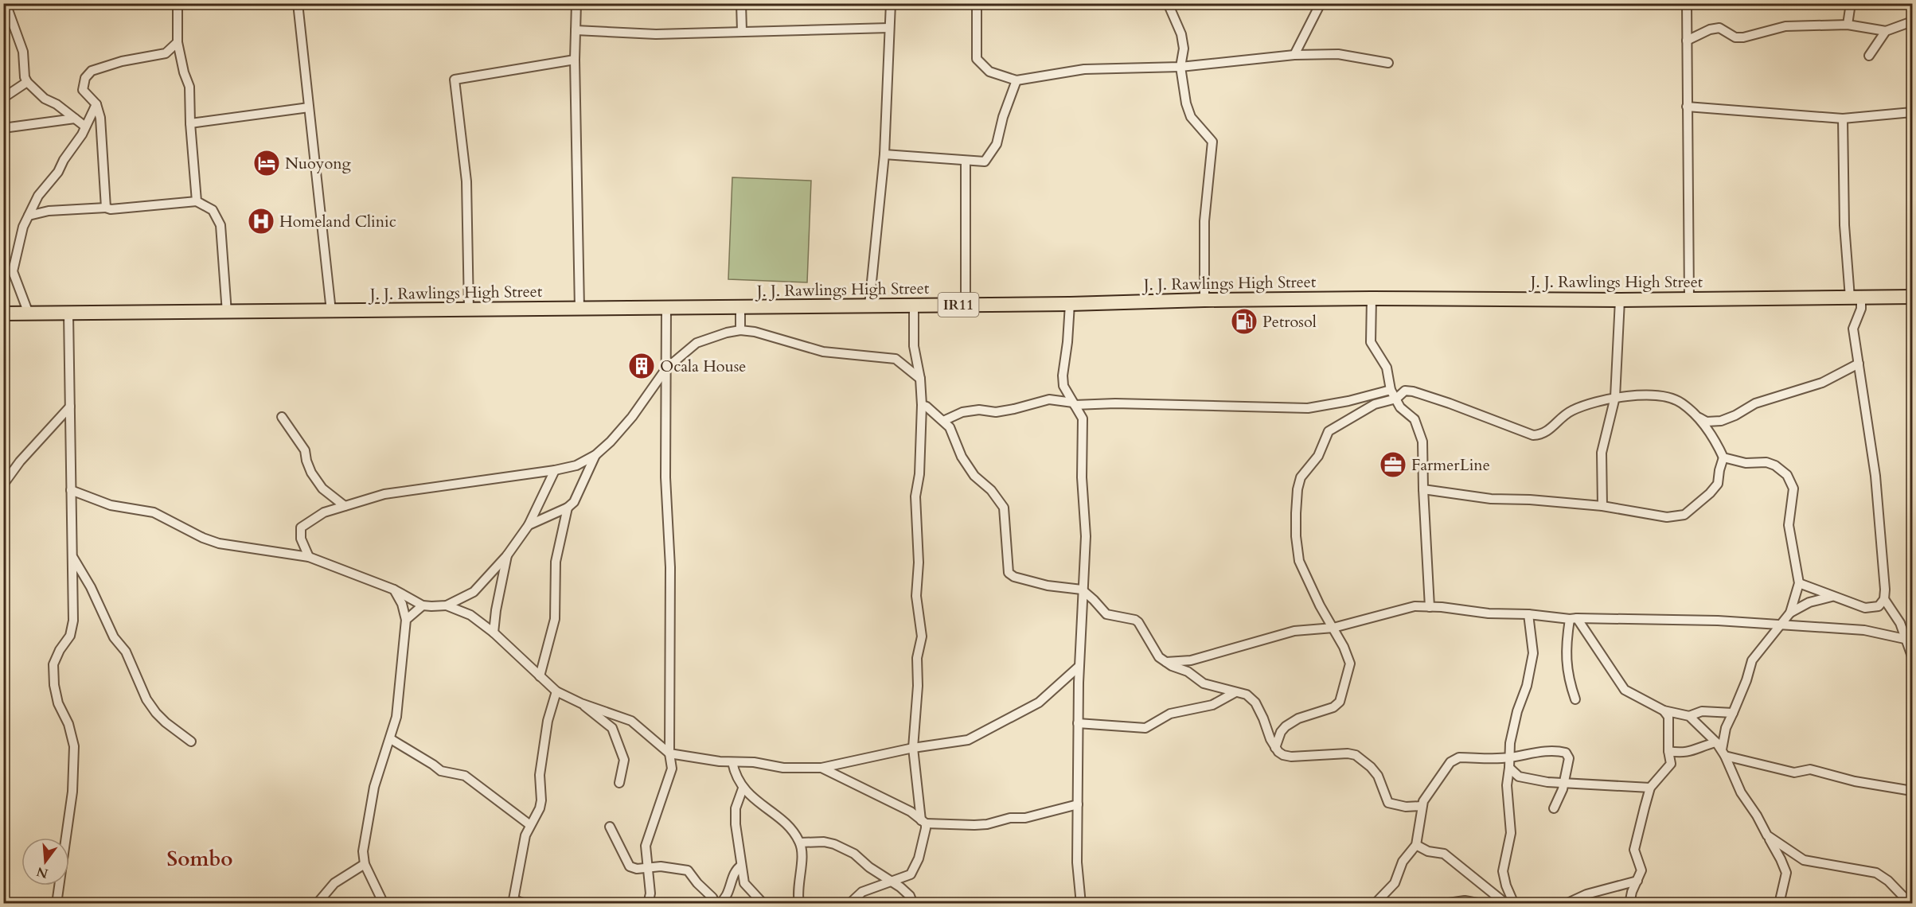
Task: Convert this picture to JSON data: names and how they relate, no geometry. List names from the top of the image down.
{
  "streets": {
    "main road": ["J. J. Rawlings High Street", "IR11"]
  },
  "districts": ["Sombo"],
  "places": {
    "hotel": ["Nuoyong"],
    "hospital": ["Homeland Clinic"],
    "fuel station": ["Petrosol"],
    "building": ["Ocala House"],
    "office": ["FarmerLine"]
  },
  "north": "bottom"
}
